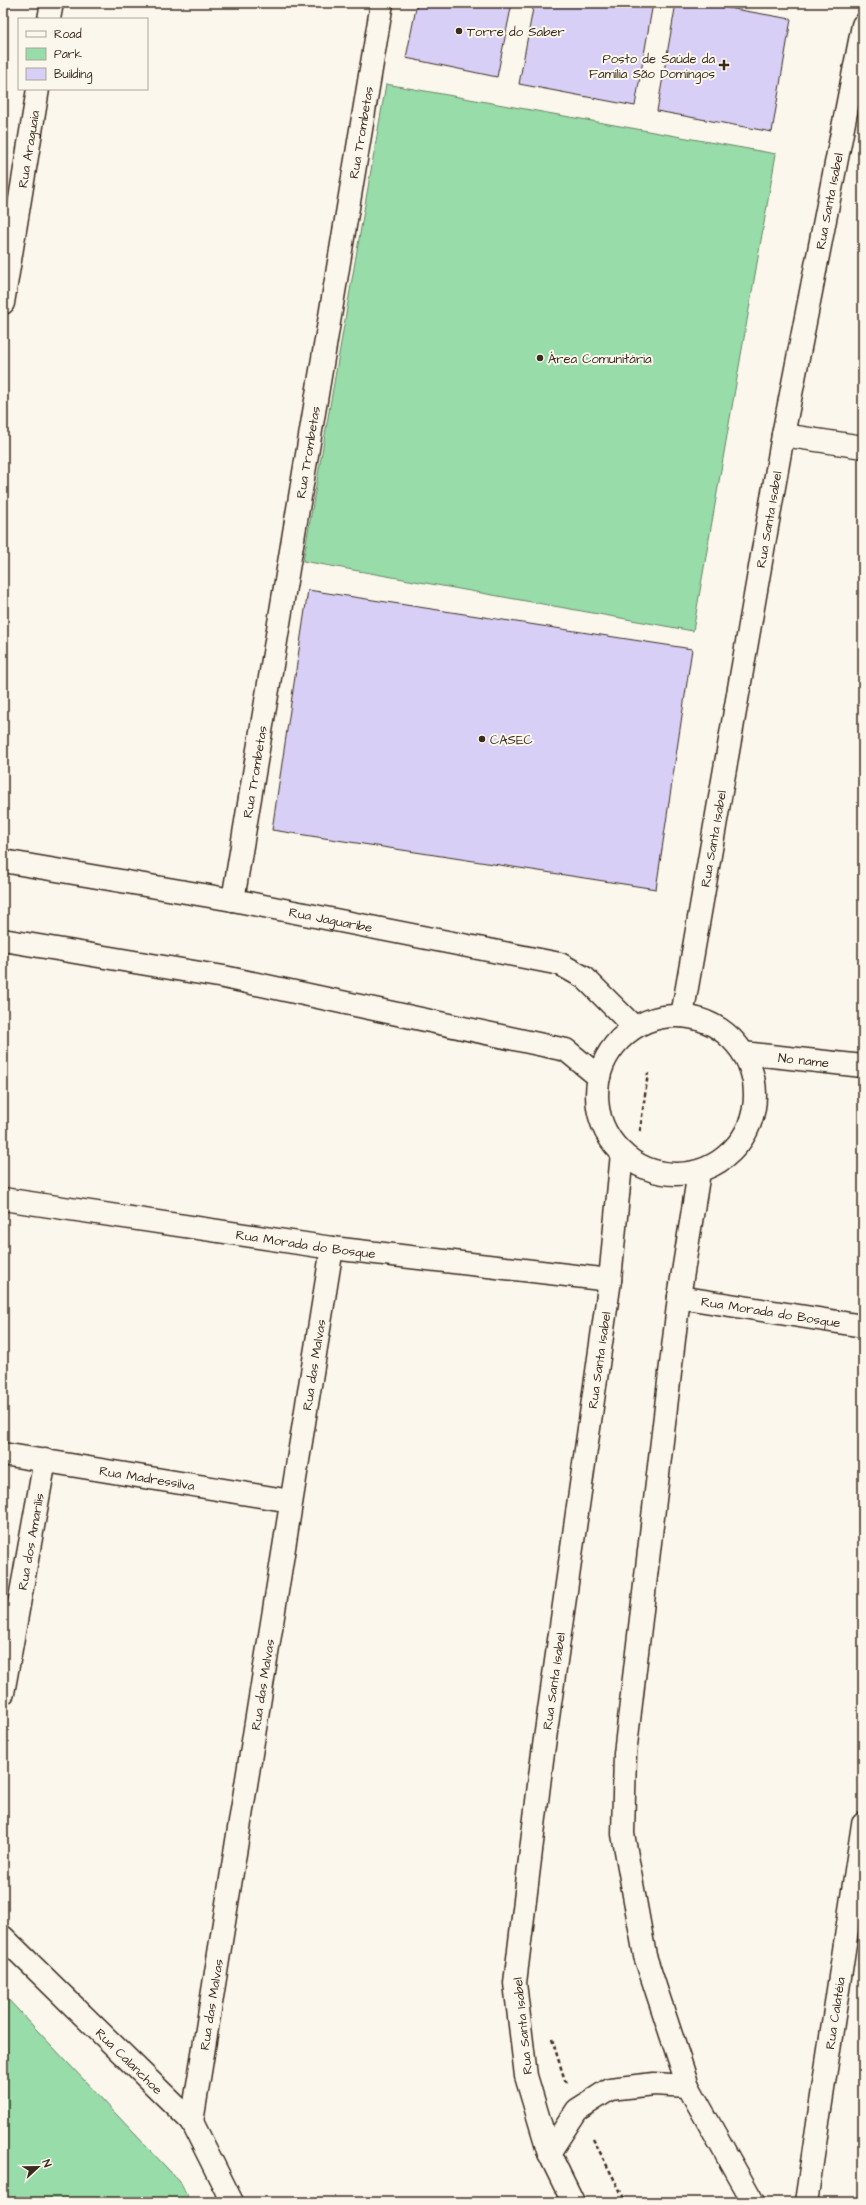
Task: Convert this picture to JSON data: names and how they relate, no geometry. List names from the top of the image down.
{
  "streets": {
    "street": [
      "Rua Trombetas",
      "Rua Araguaia",
      "Rua Santa Isabel",
      "Rua Jaguaribe",
      "No name",
      "Rua Morada do Bosque",
      "Rua das Malvas",
      "Rua Madressilva",
      "Rua dos Amarílis",
      "Rua Calatéia",
      "Rua Calanchoe"
    ]
  },
  "crossings": [
    ["Rua Trombetas", "Rua Jaguaribe"],
    ["Rua Santa Isabel", "Rua Morada do Bosque"],
    ["Rua Morada do Bosque", "Rua das Malvas"],
    ["Rua das Malvas", "Rua Madressilva"],
    ["Rua das Malvas", "Rua Calanchoe"],
    ["Rua Madressilva", "Rua dos Amarílis"]
  ],
  "places": {
    "other": ["Torre do Saber", "Área Comunitária", "CASEC"],
    "health": ["Posto de Saúde da Família São Domingos"]
  },
  "legend": ["Road", "Park", "Building"],
  "north": "right"
}
